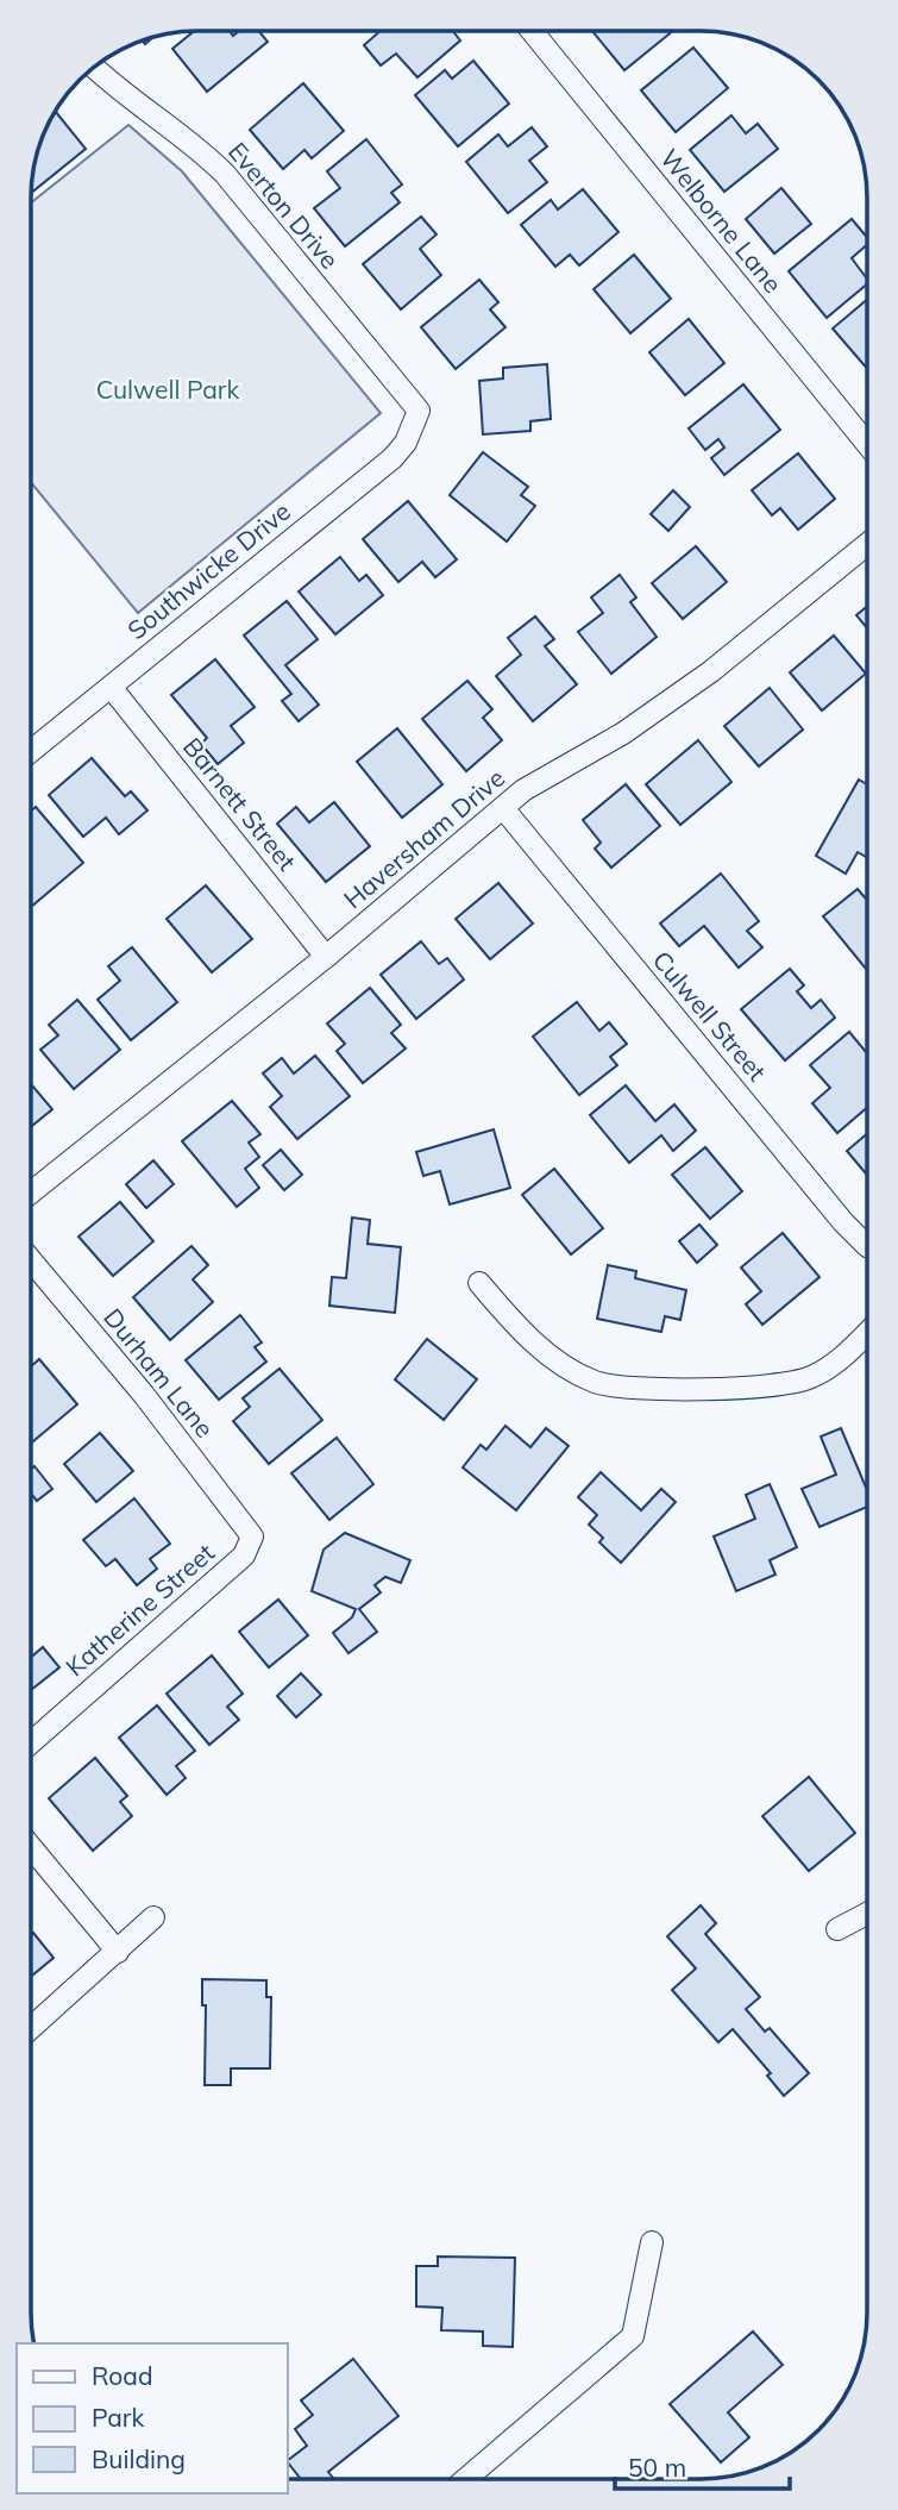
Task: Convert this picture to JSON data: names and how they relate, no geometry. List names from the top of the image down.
{
  "streets": {
    "street": [
      "Everton Drive",
      "Welborne Lane",
      "Southwicke Drive",
      "Barnett Street",
      "Haversham Drive",
      "Culwell Street",
      "Durham Lane",
      "Katherine Street"
    ]
  },
  "crossings": [
    ["Everton Drive", "Southwicke Drive"],
    ["Southwicke Drive", "Barnett Street"],
    ["Barnett Street", "Haversham Drive"],
    ["Haversham Drive", "Culwell Street"],
    ["Durham Lane", "Katherine Street"]
  ],
  "parks": ["Culwell Park"],
  "legend": ["Road", "Park", "Building"],
  "scale_bar": "50 m"
}
